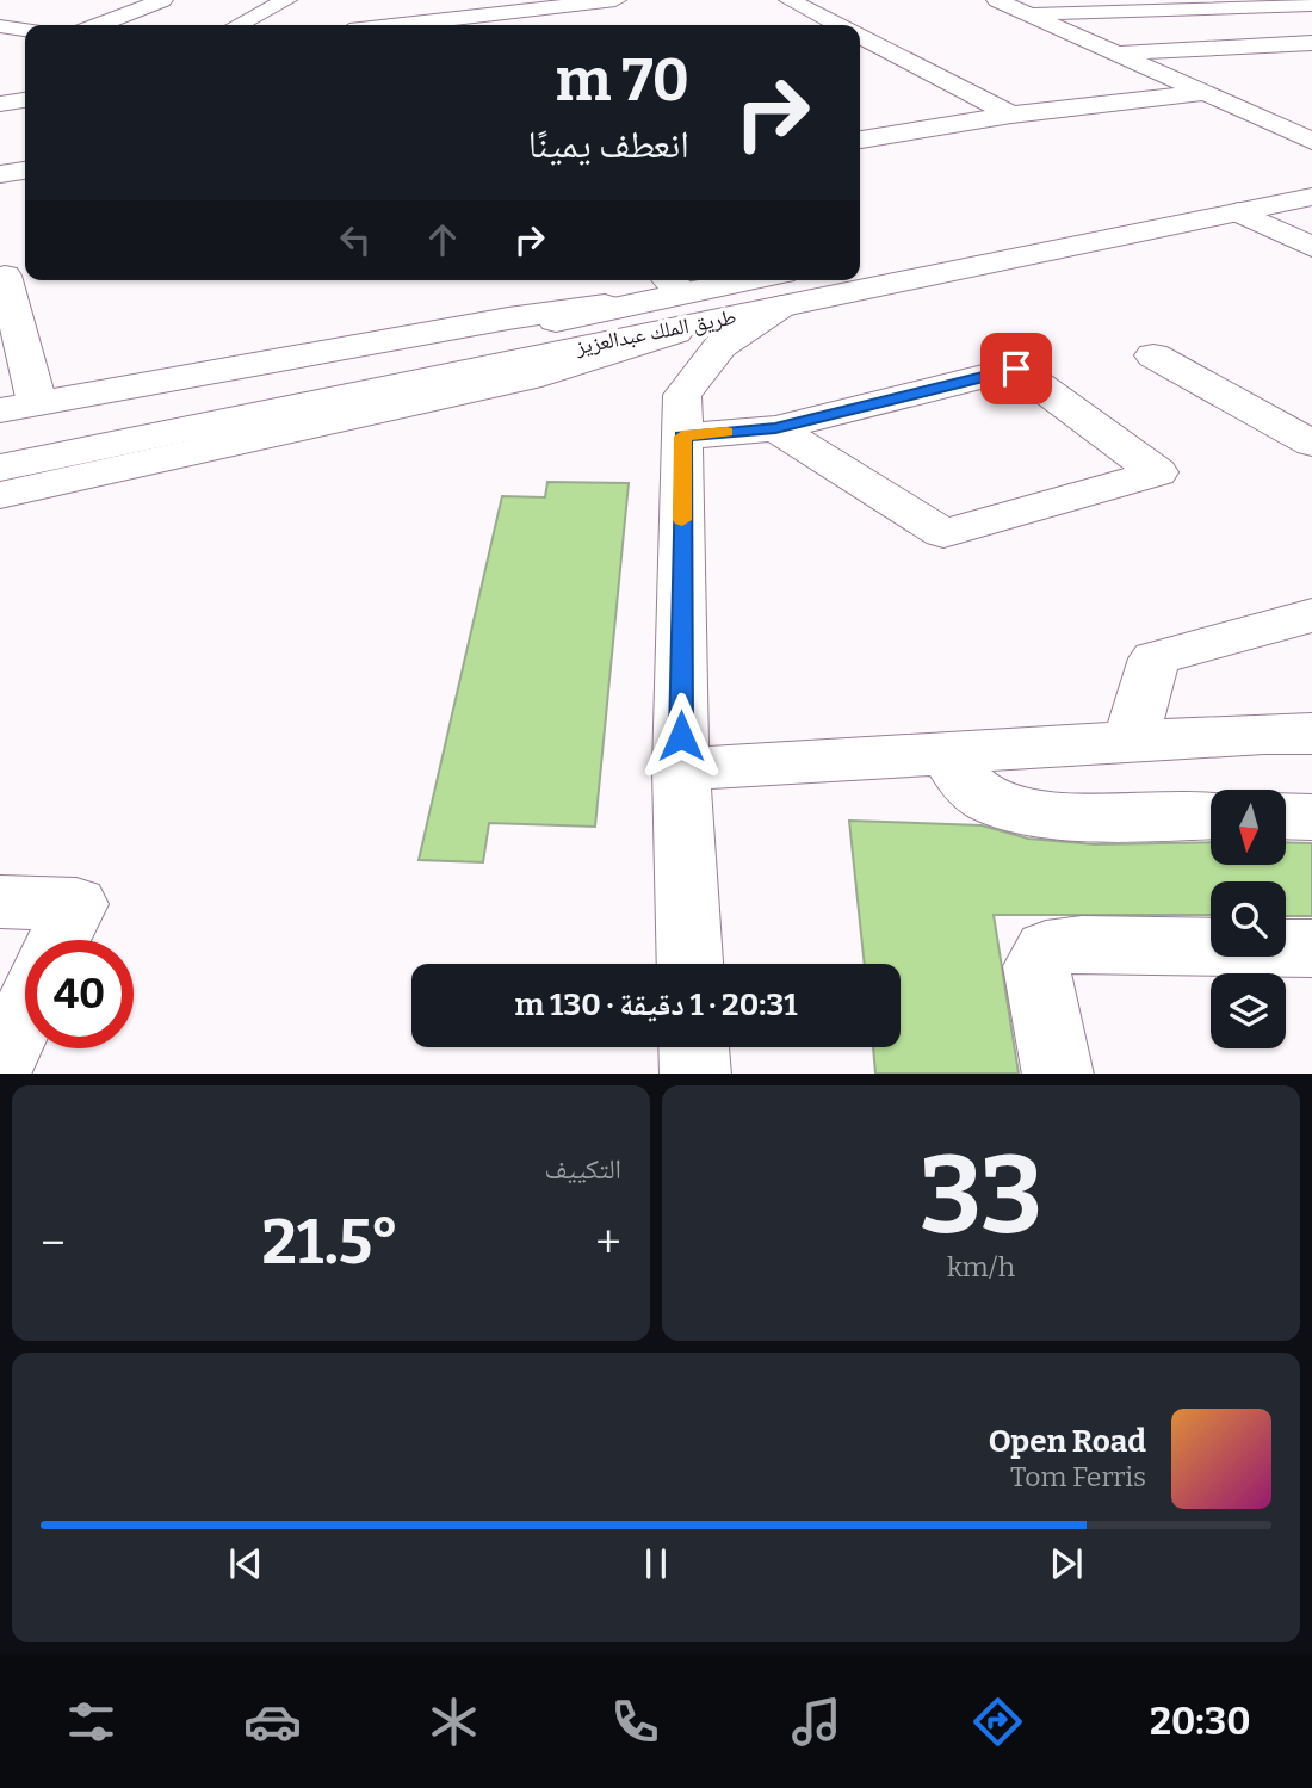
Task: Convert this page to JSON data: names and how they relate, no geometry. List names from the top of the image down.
{
  "streets": {
    "main road": ["طريق الملك عبدالعزيز"]
  },
  "north": "bottom",
  "page": {
    "turn": ["70 m", "انعطف يمينًا"],
    "limit": "40",
    "trip": "20:31 · 1 دقيقة · 130 m",
    "tile": [
      ["33", "km/h"],
      "التكييف"
    ],
    "heat": ["−", "21.5°", "+"],
    "song": ["Open Road", "Tom Ferris"],
    "tabs": "20:30"
  }
}
